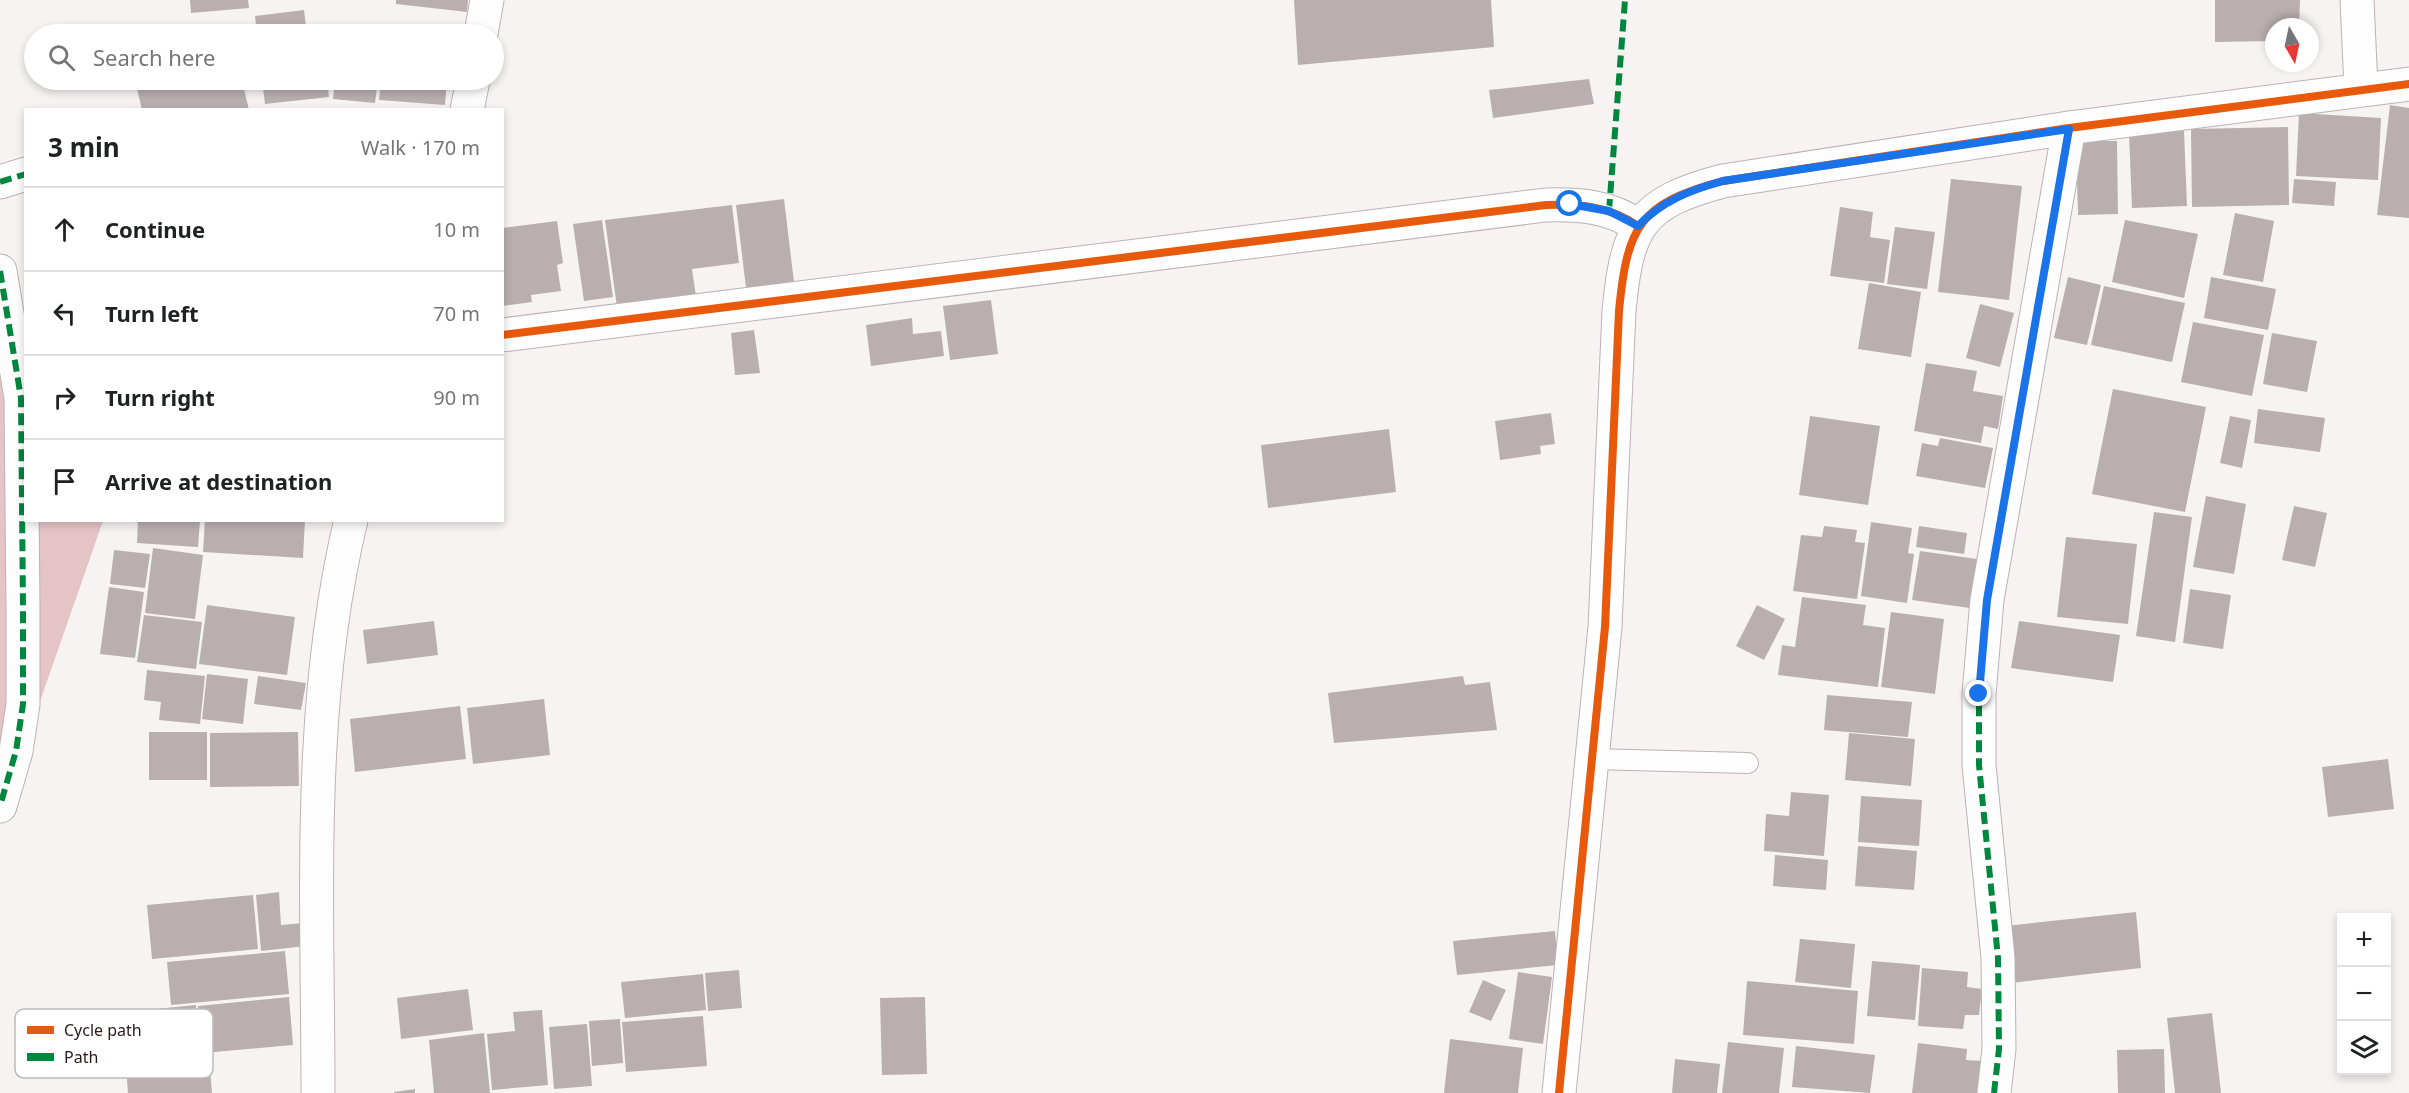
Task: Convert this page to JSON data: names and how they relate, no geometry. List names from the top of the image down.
{
  "legend": ["Cycle path", "Path"],
  "north": "bottom",
  "page": {
    "search": "Search here",
    "heading": ["3 min", "Walk · 170 m"],
    "list": [
      ["Continue", "10 m"],
      ["Turn left", "70 m"],
      ["Turn right", "90 m"],
      "Arrive at destination"
    ],
    "map_buttons": ["+", "−"]
  }
}
